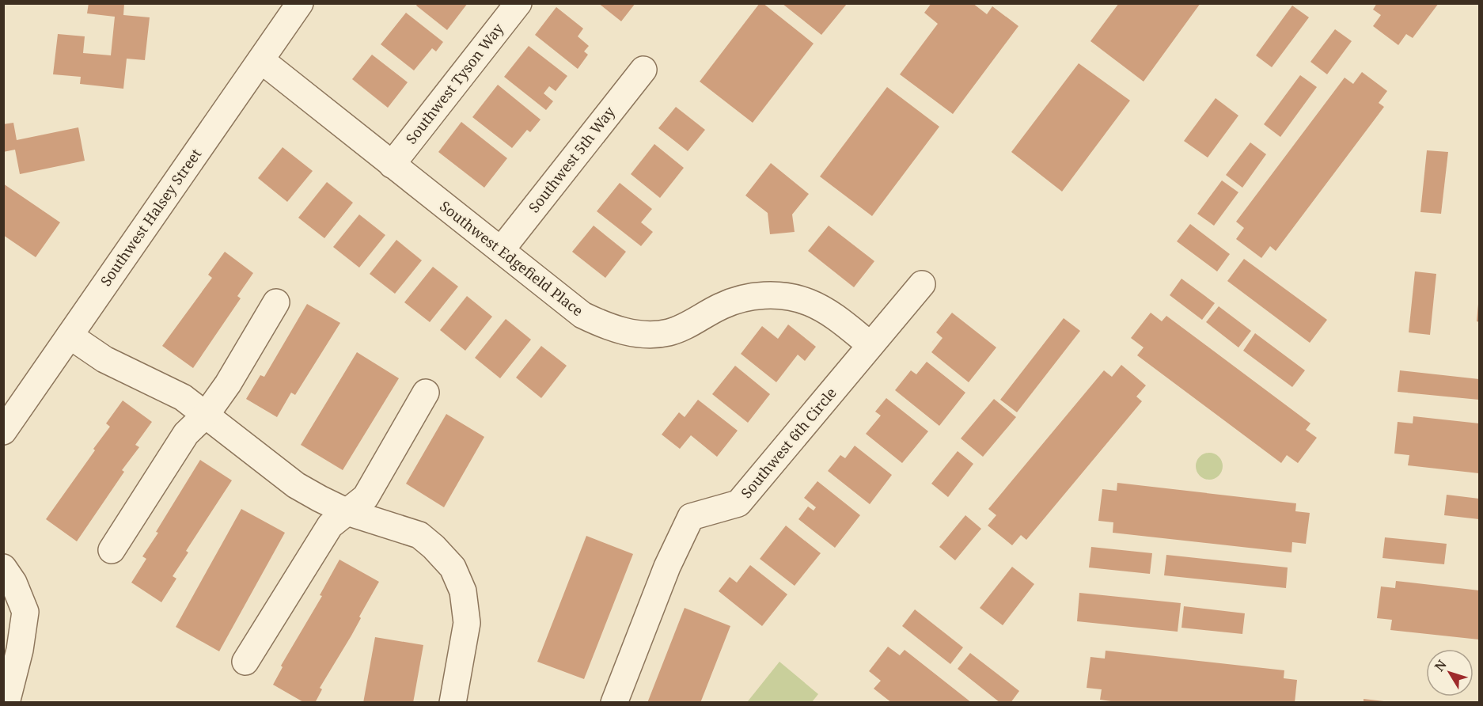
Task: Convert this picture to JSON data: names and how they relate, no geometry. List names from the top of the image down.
{
  "streets": {
    "street": [
      "Southwest Tyson Way",
      "Southwest 5th Way",
      "Southwest Halsey Street",
      "Southwest Edgefield Place",
      "Southwest 6th Circle"
    ]
  },
  "crossings": [
    ["Southwest Tyson Way", "Southwest Edgefield Place"],
    ["Southwest 5th Way", "Southwest Edgefield Place"],
    ["Southwest Halsey Street", "Southwest Edgefield Place"],
    ["Southwest Edgefield Place", "Southwest 6th Circle"]
  ],
  "north": "top left"
}
